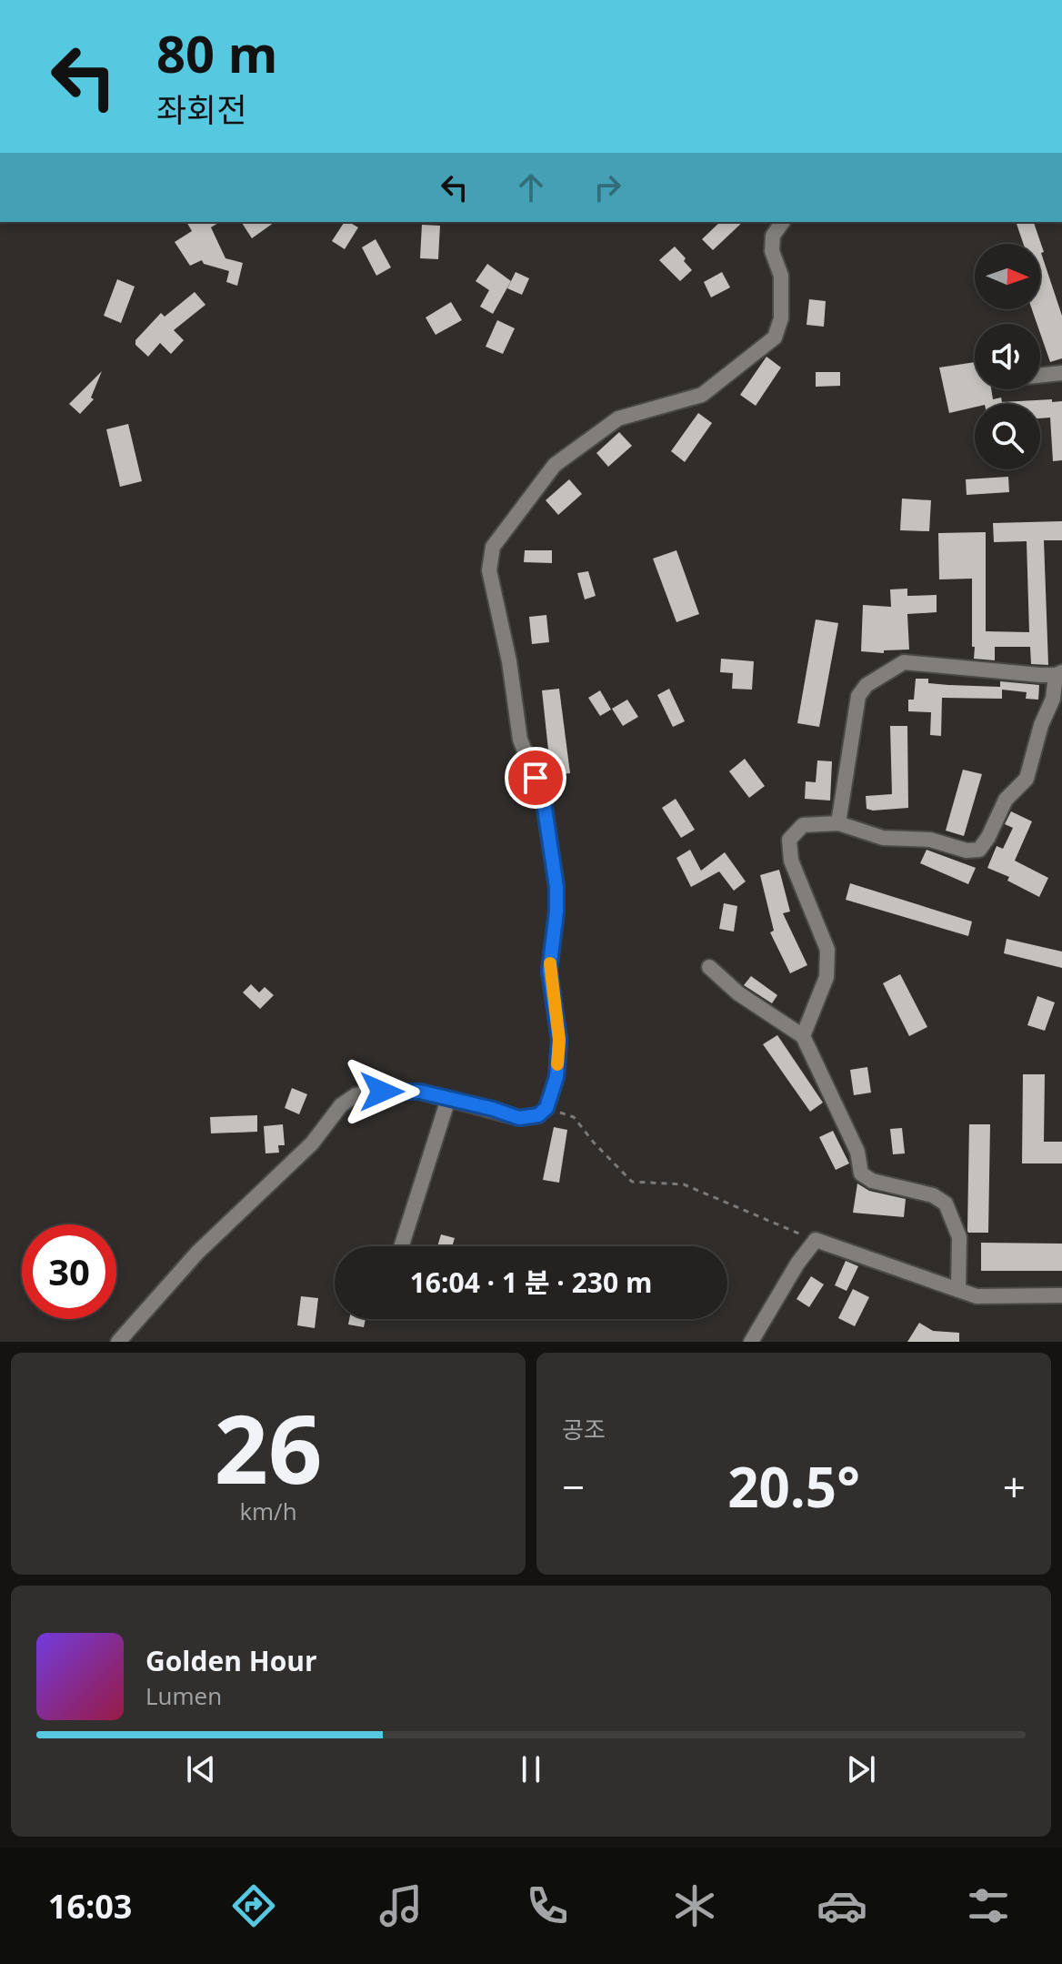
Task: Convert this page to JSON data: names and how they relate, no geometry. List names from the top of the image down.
{
  "north": "right",
  "page": {
    "turn": ["80 m", "좌회전"],
    "limit": "30",
    "trip": "16:04 · 1 분 · 230 m",
    "tile": [
      ["26", "km/h"],
      "공조"
    ],
    "heat": ["−", "20.5°", "+"],
    "song": ["Golden Hour", "Lumen"],
    "tabs": "16:03"
  }
}
